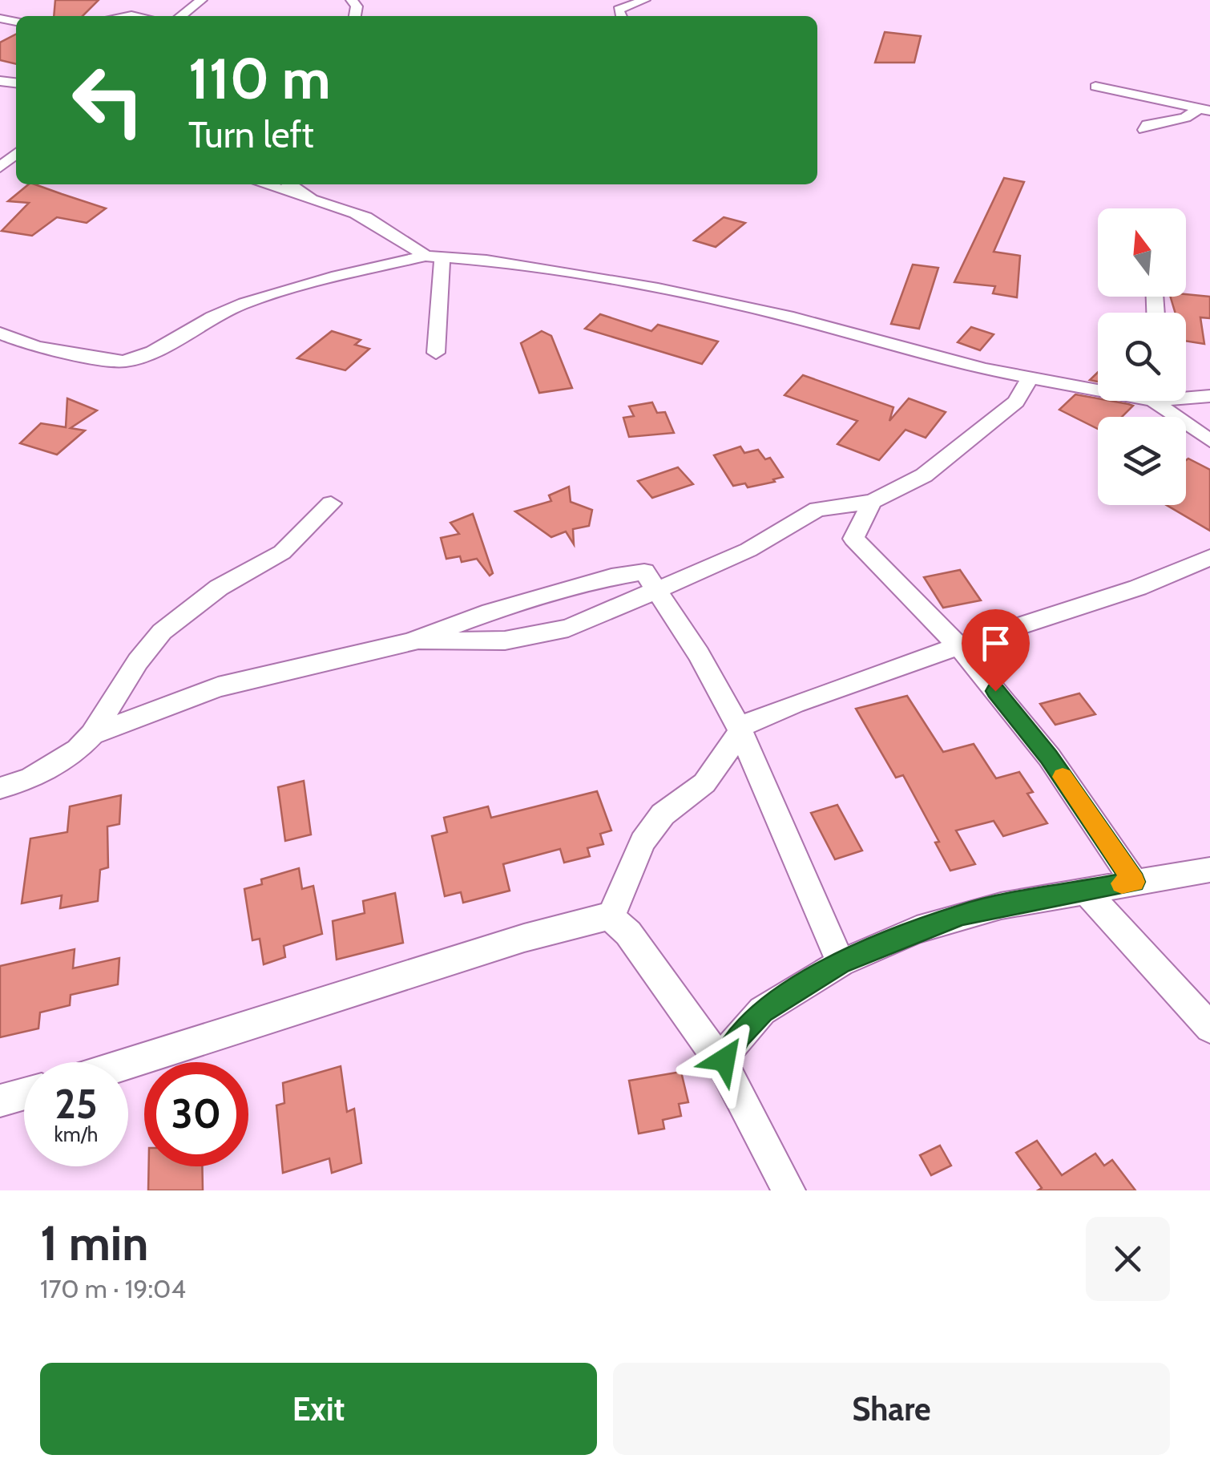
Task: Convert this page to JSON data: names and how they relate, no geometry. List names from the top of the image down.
{
  "north": "top",
  "page": {
    "turn": ["110 m", "Turn left"],
    "speed": "25 km/h",
    "limit": "30",
    "heading": ["1 min", "170 m · 19:04"],
    "buttons": ["Exit", "Share"]
  }
}
